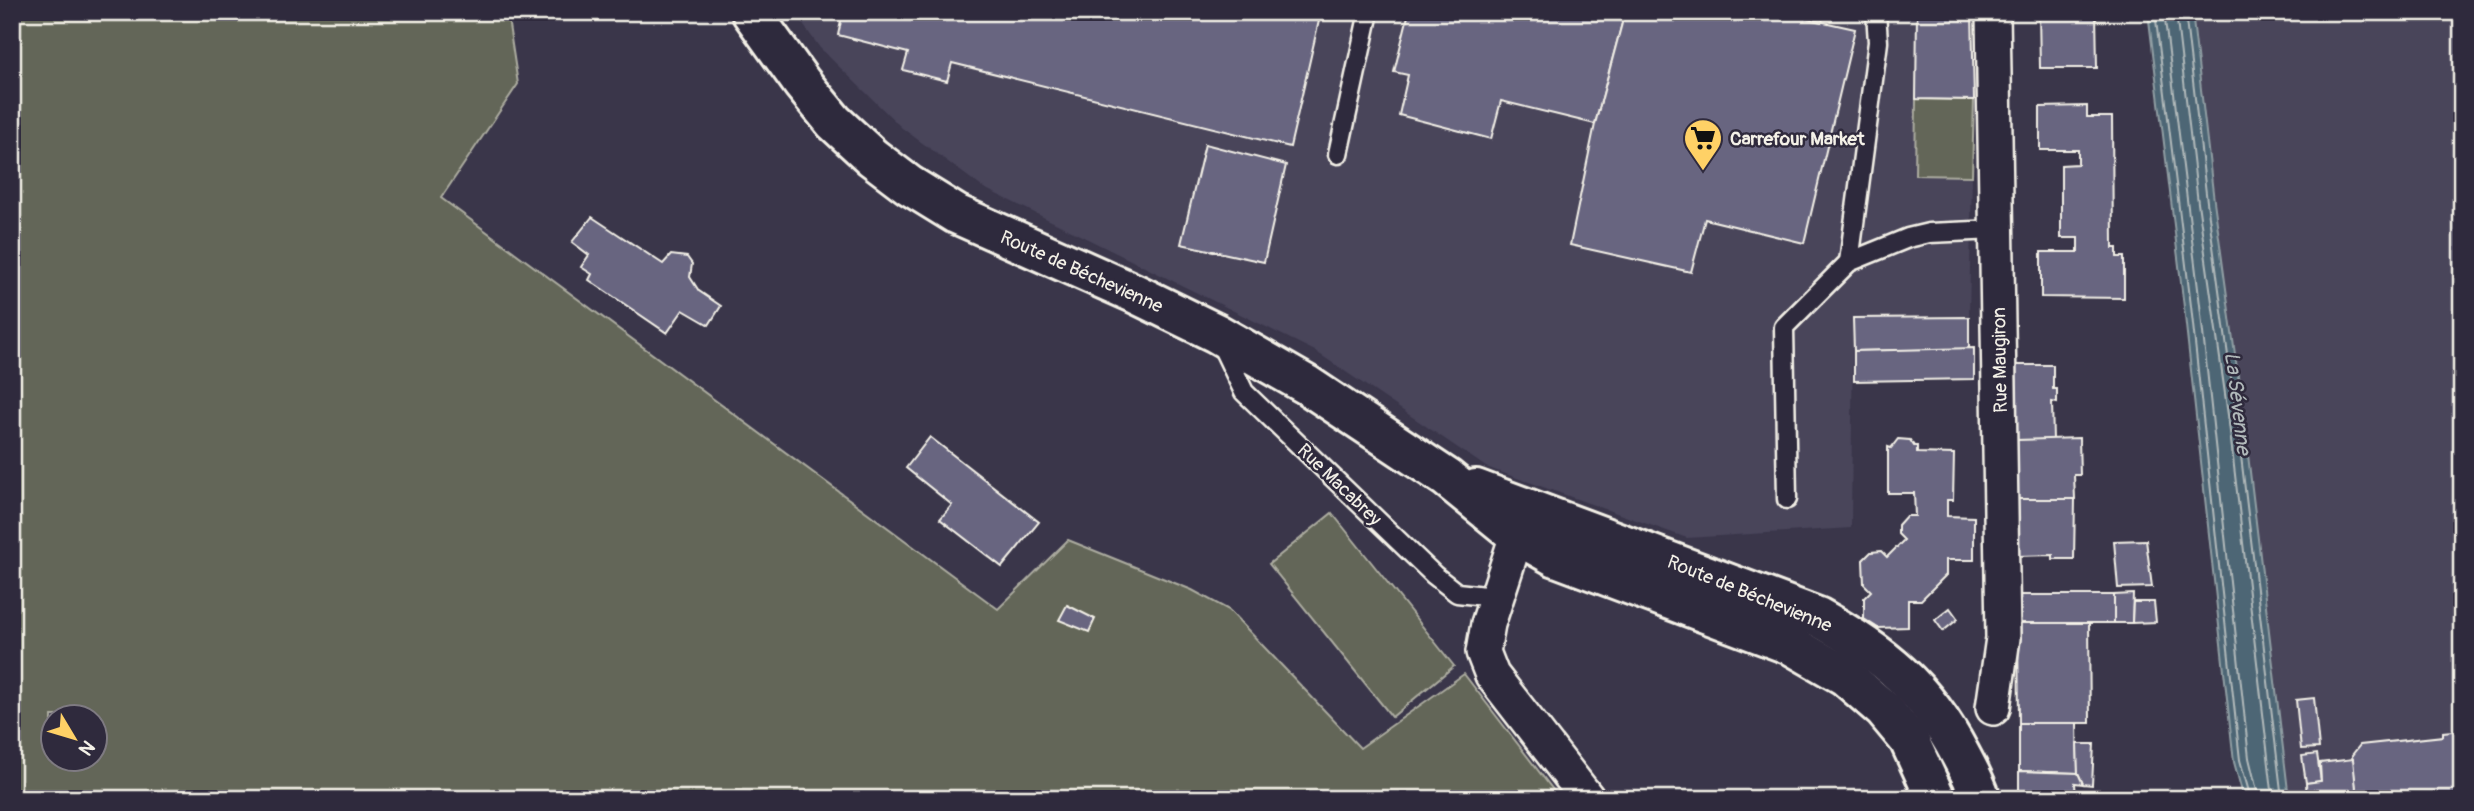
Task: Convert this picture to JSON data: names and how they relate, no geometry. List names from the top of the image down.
{
  "streets": {
    "street": ["Route de Béchevienne", "Rue Maugiron"],
    "lane": ["Rue Macabrey"]
  },
  "crossings": [
    ["Route de Béchevienne", "Rue Macabrey"]
  ],
  "water": ["La Sévenne"],
  "places": {
    "supermarket": ["Carrefour Market"]
  },
  "north": "bottom right"
}
